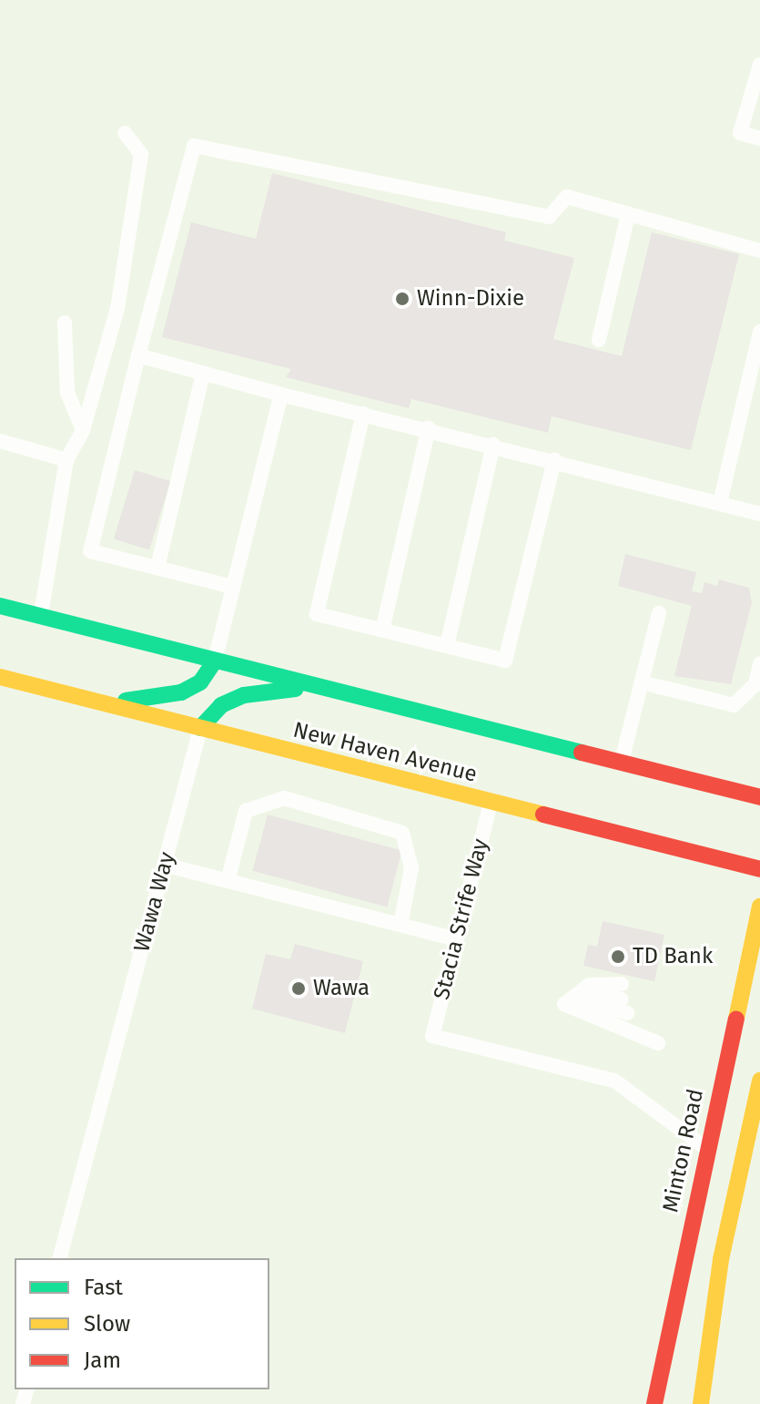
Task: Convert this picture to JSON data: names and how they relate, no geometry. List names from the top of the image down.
{
  "streets": {
    "main road": ["New Haven Avenue", "Minton Road"],
    "lane": ["Wawa Way", "Stacia Strife Way"]
  },
  "crossings": [
    ["New Haven Avenue", "Wawa Way"],
    ["New Haven Avenue", "Stacia Strife Way"],
    ["Stacia Strife Way", "Minton Road"]
  ],
  "places": ["Winn-Dixie", "TD Bank", "Wawa"],
  "legend": ["Fast", "Slow", "Jam"]
}
